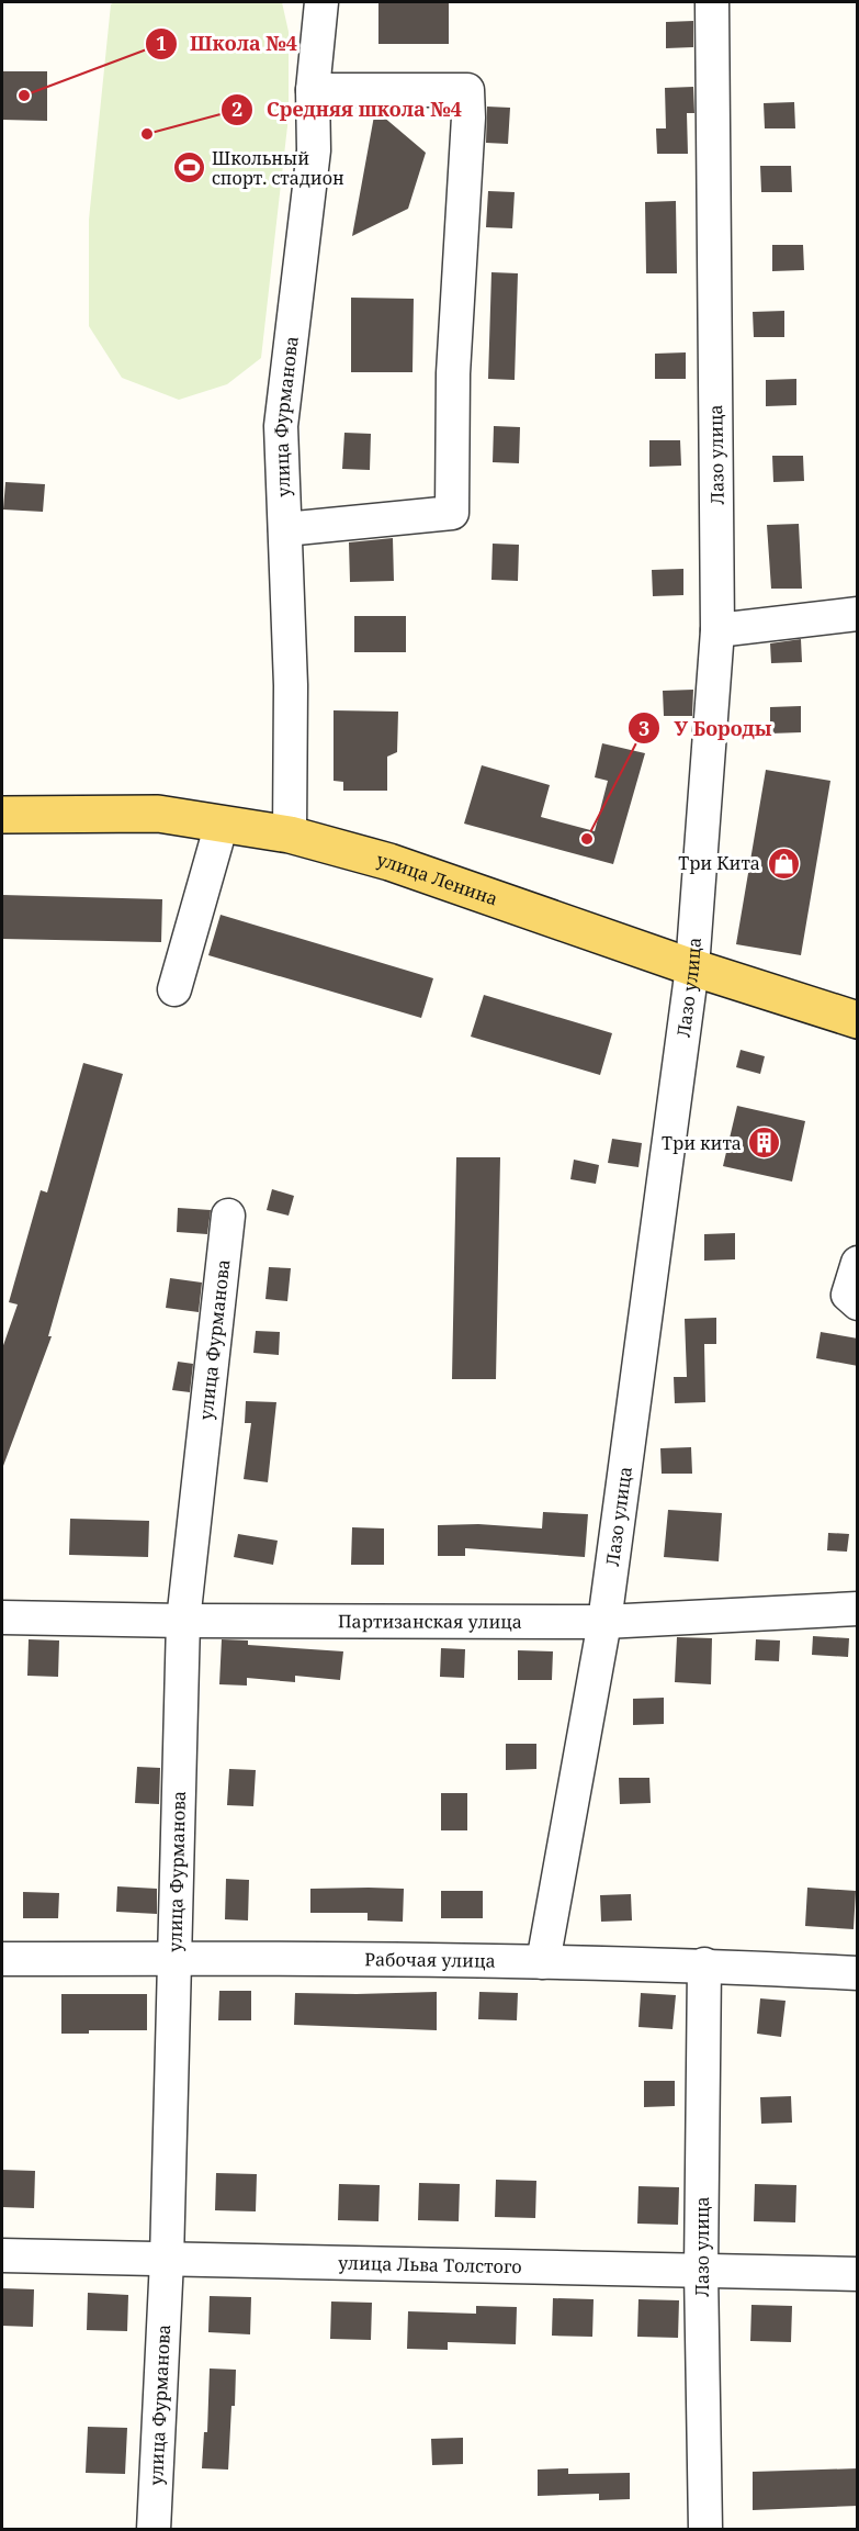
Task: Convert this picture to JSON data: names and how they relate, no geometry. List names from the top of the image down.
{
  "streets": {
    "main road": ["улица Ленина"],
    "street": [
      "улица Фурманова",
      "Лазо улица",
      "Партизанская улица",
      "Рабочая улица",
      "улица Льва Толстого"
    ]
  },
  "crossings": [
    ["улица Фурманова", "улица Ленина"],
    ["улица Фурманова", "Партизанская улица"],
    ["улица Фурманова", "Рабочая улица"],
    ["улица Фурманова", "улица Льва Толстого"],
    ["Лазо улица", "улица Ленина"],
    ["Лазо улица", "Партизанская улица"],
    ["Лазо улица", "Рабочая улица"],
    ["Лазо улица", "улица Льва Толстого"]
  ],
  "places": {
    "other": ["Школа №4", "Средняя школа №4", "У Бороды"],
    "sports": ["Школьный спорт. стадион"],
    "shop": ["Три Кита"],
    "building": ["Три кита"]
  }
}
